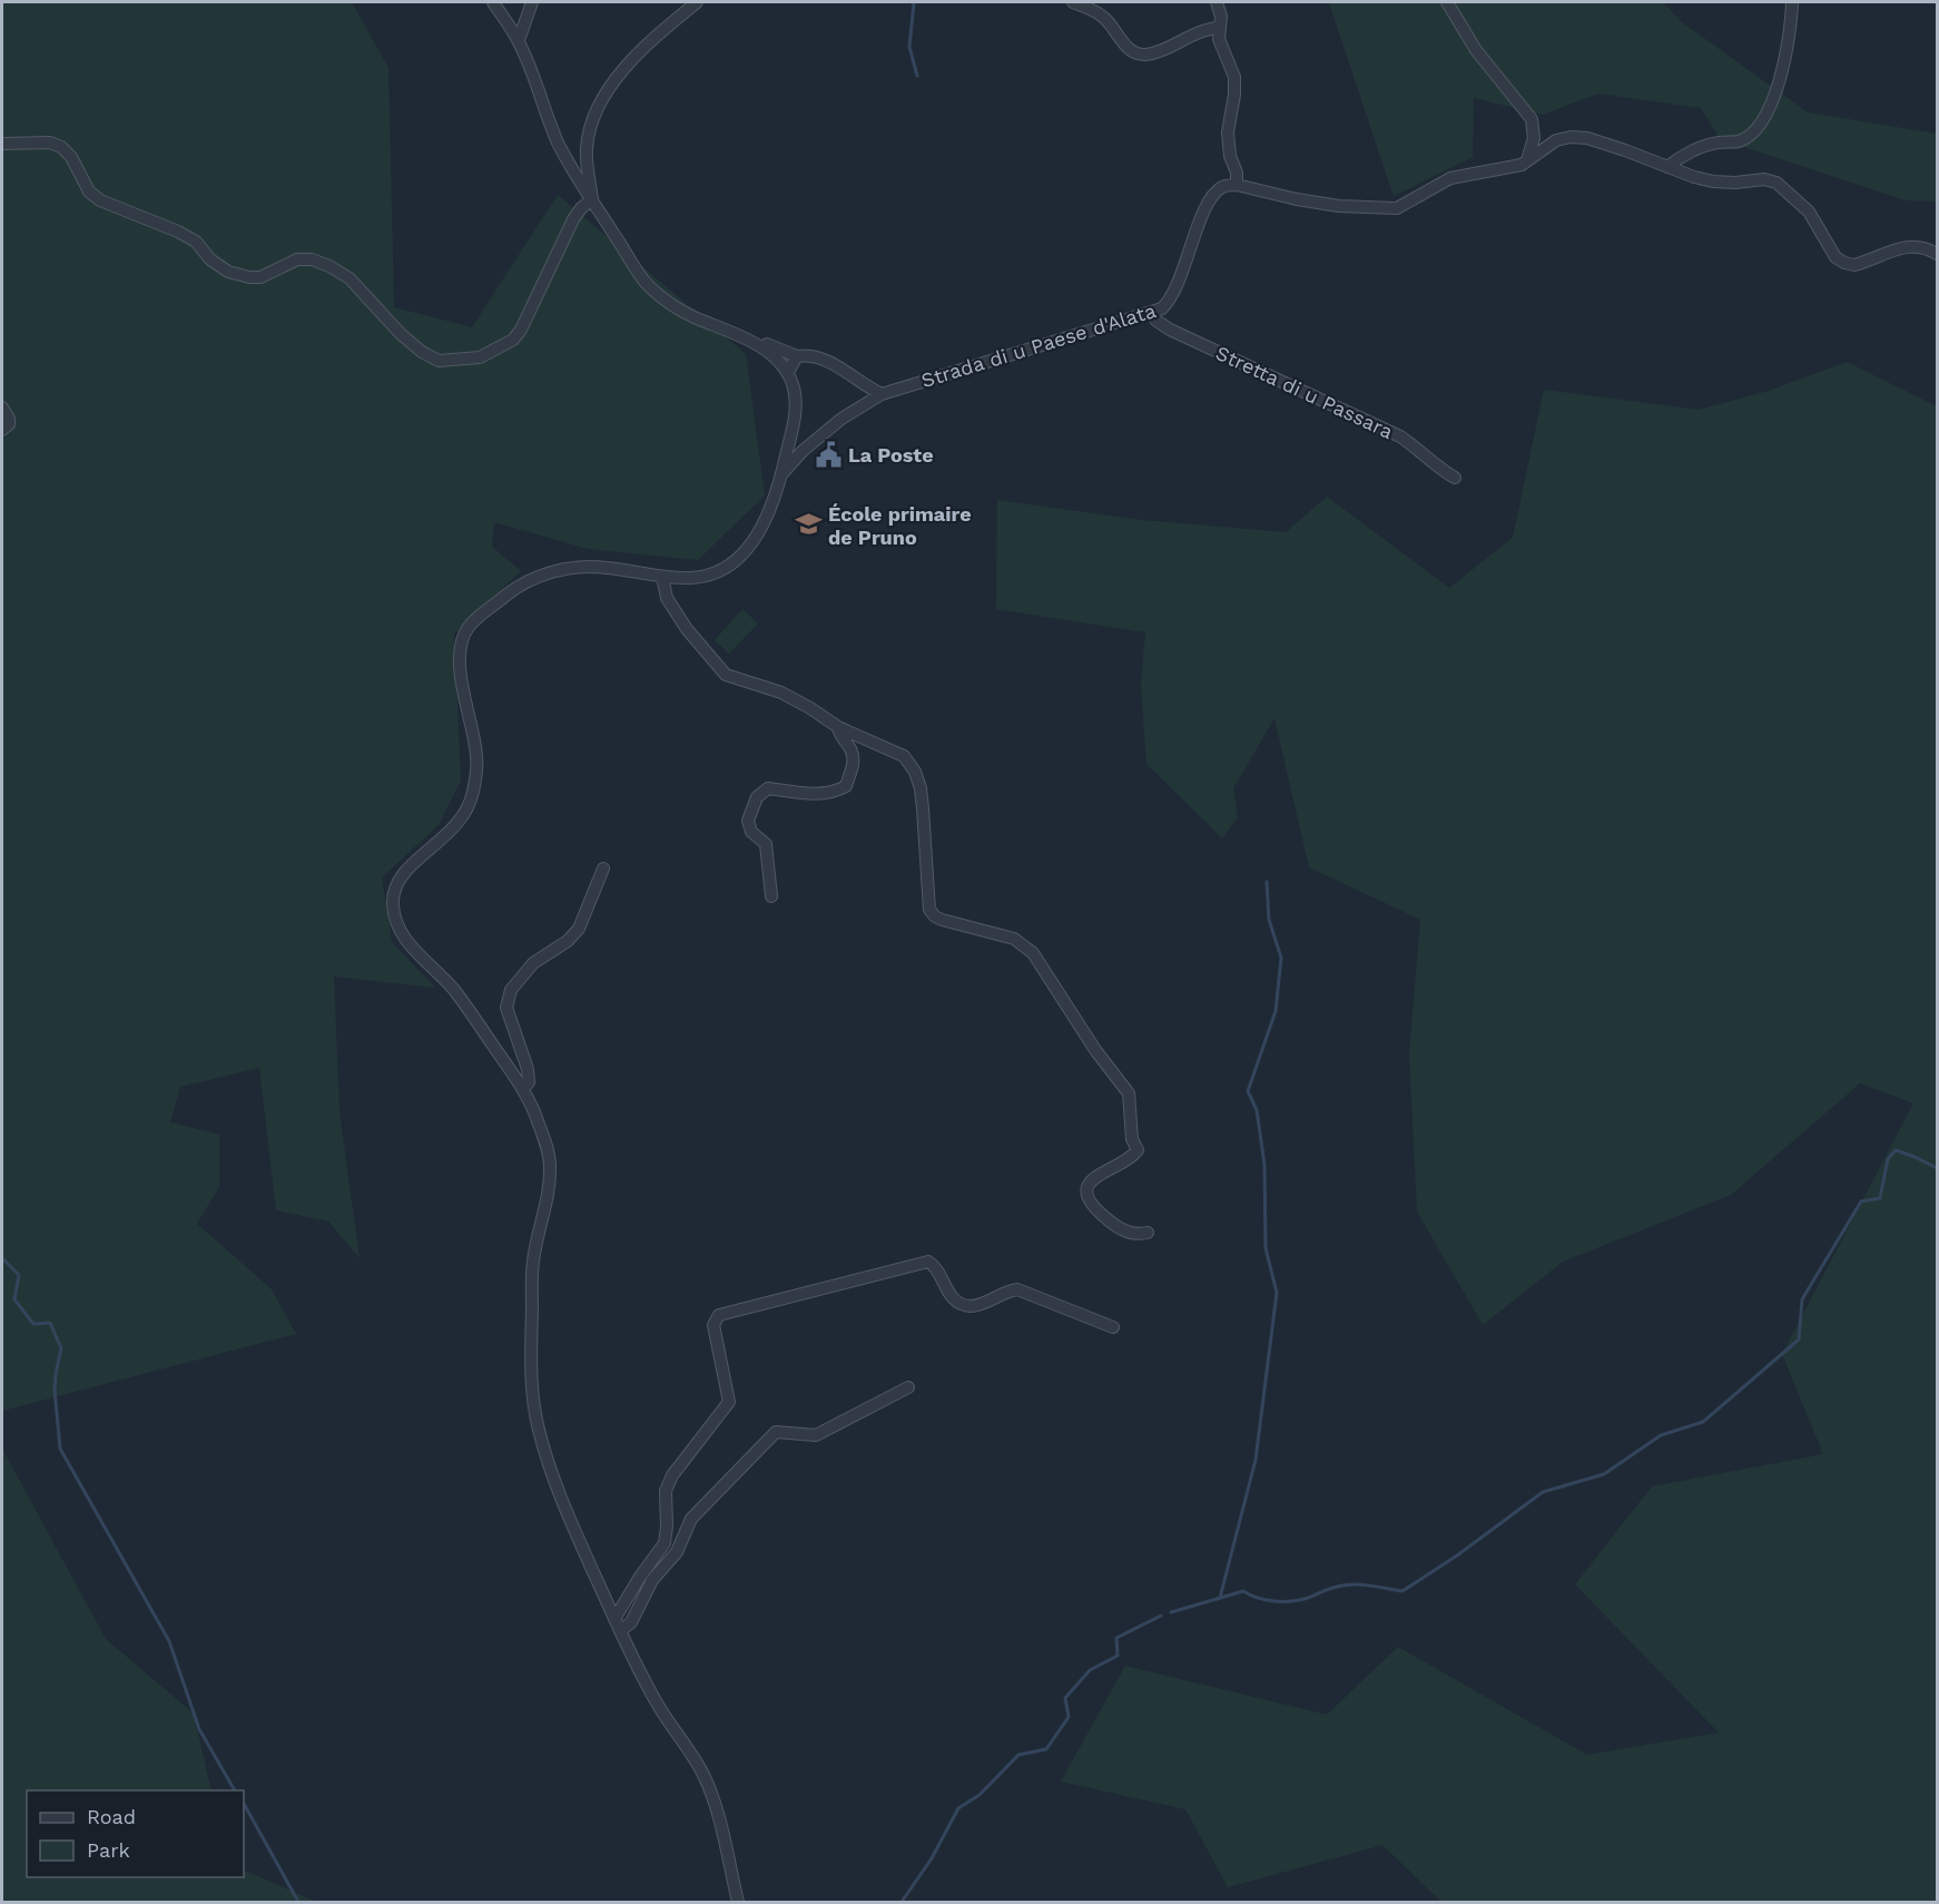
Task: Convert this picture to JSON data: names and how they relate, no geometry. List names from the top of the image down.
{
  "streets": {
    "street": ["Strada di u Paese d'Alata", "Stretta di u Passara"]
  },
  "crossings": [
    ["Strada di u Paese d'Alata", "Stretta di u Passara"]
  ],
  "places": {
    "public building": ["La Poste"],
    "school or university": ["École primaire de Pruno"]
  },
  "legend": ["Road", "Park"]
}
